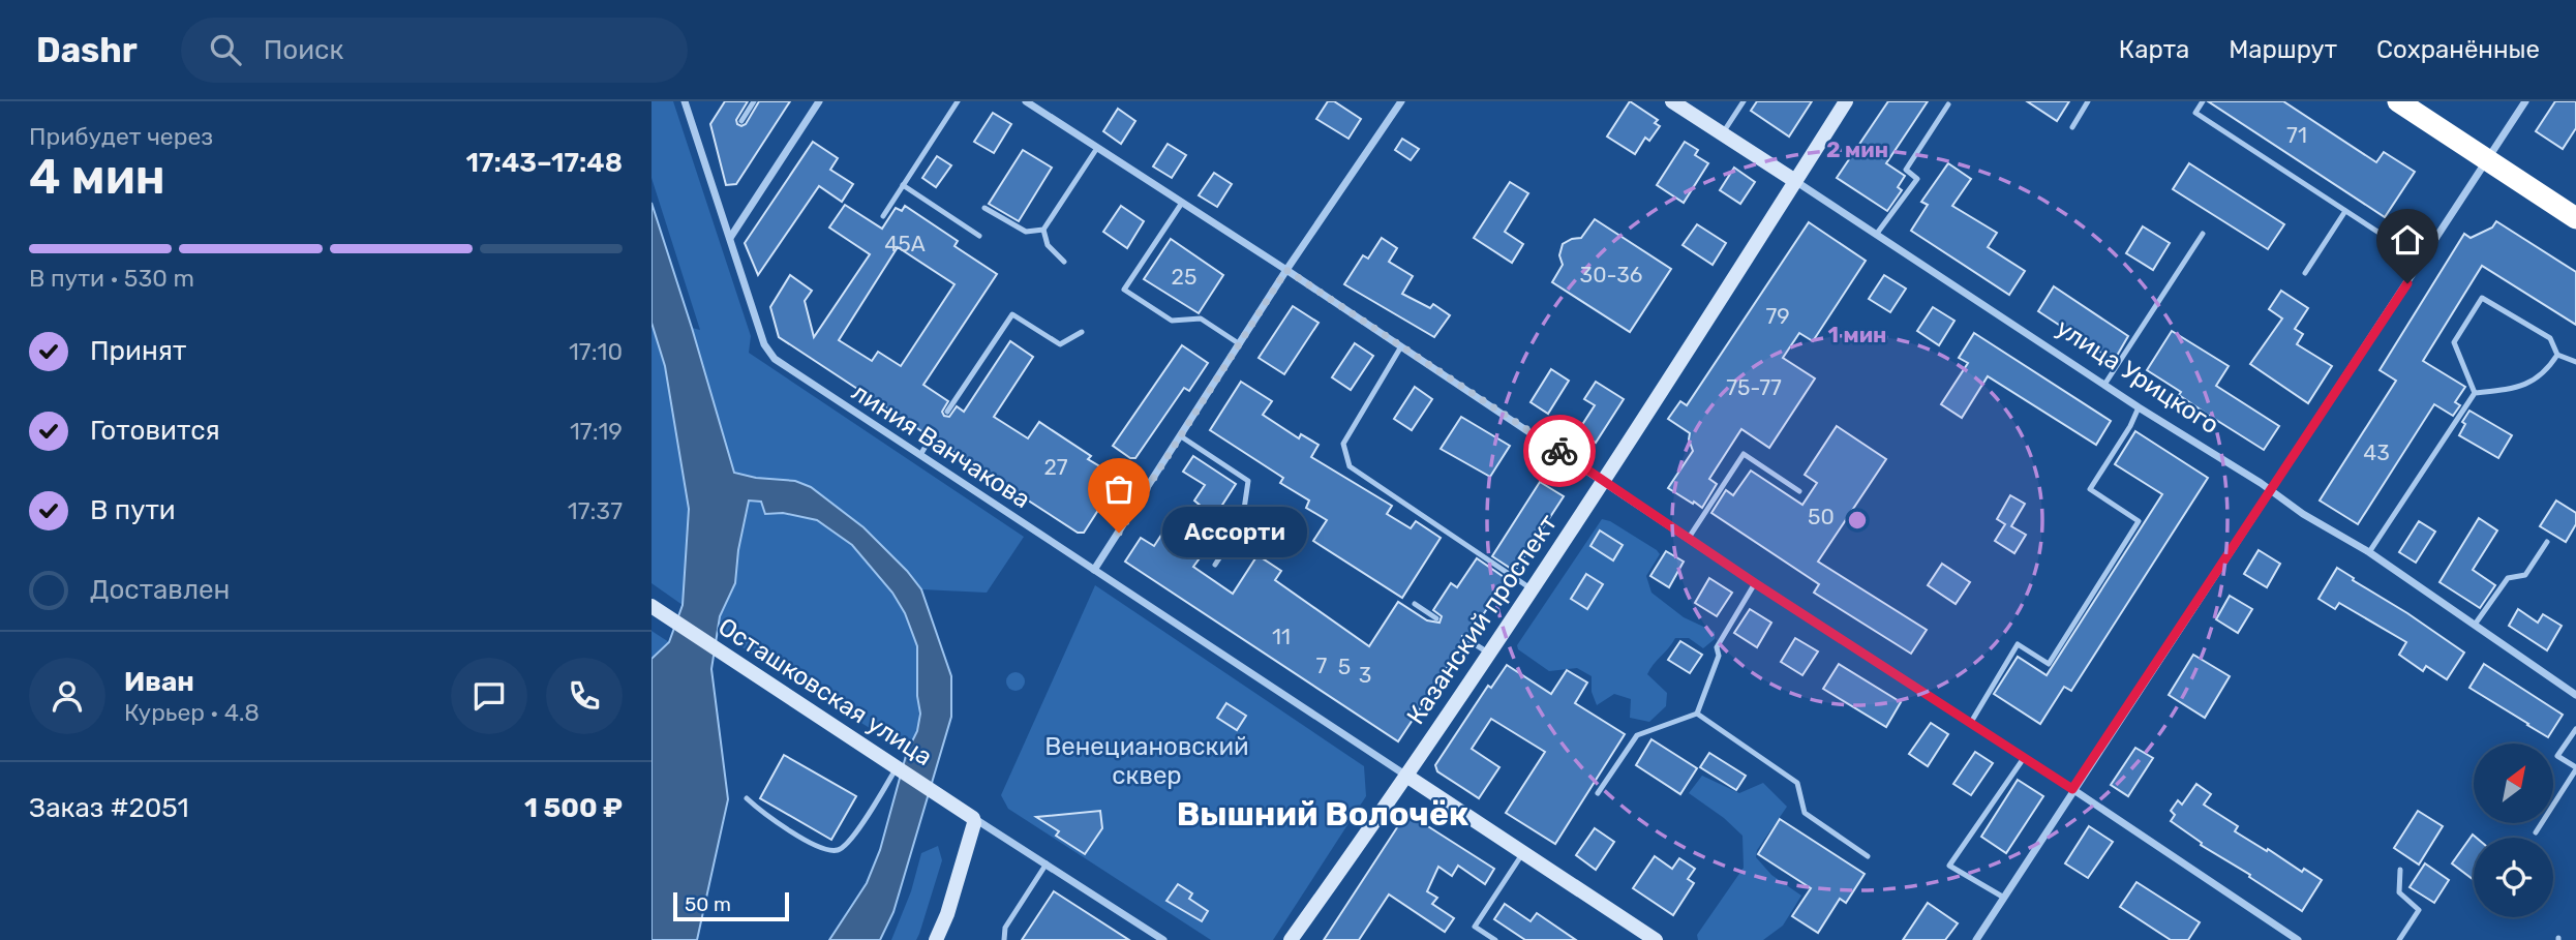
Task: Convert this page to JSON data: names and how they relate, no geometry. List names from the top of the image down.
{
  "streets": {
    "main road": ["улица Урицкого", "Казанский проспект", "Осташковская улица"],
    "street": ["линия Ванчакова"]
  },
  "crossings": [
    ["улица Урицкого", "Казанский проспект"],
    ["линия Ванчакова", "Казанский проспект"]
  ],
  "districts": ["Вышний Волочёк"],
  "parks": ["Венециановский сквер"],
  "places": ["Ассорти"],
  "house_numbers": [
    "71",
    "45А",
    "30-36",
    "25",
    "79",
    "75-77",
    "43",
    "27",
    "50",
    "11",
    "7",
    "5",
    "3"
  ],
  "scale_bar": "50 m",
  "north": "top right",
  "page": {
    "header": "Dashr",
    "search": "Поиск",
    "nav": ["Карта", "Маршрут", "Сохранённые"],
    "heading": ["4 мин", "Прибудет через", "17:43–17:48"],
    "panel": [
      "Иван",
      "Курьер · 4.8",
      "Заказ #2051",
      "1 500 ₽"
    ],
    "bar": "В пути · 530 m",
    "list": [
      ["Принят", "17:10"],
      ["Готовится", "17:19"],
      ["В пути", "17:37"],
      "Доставлен"
    ],
    "bubble": "Ассорти",
    "scale": "50 m"
  },
  "rings": ["2 мин", "1 мин"]
}
